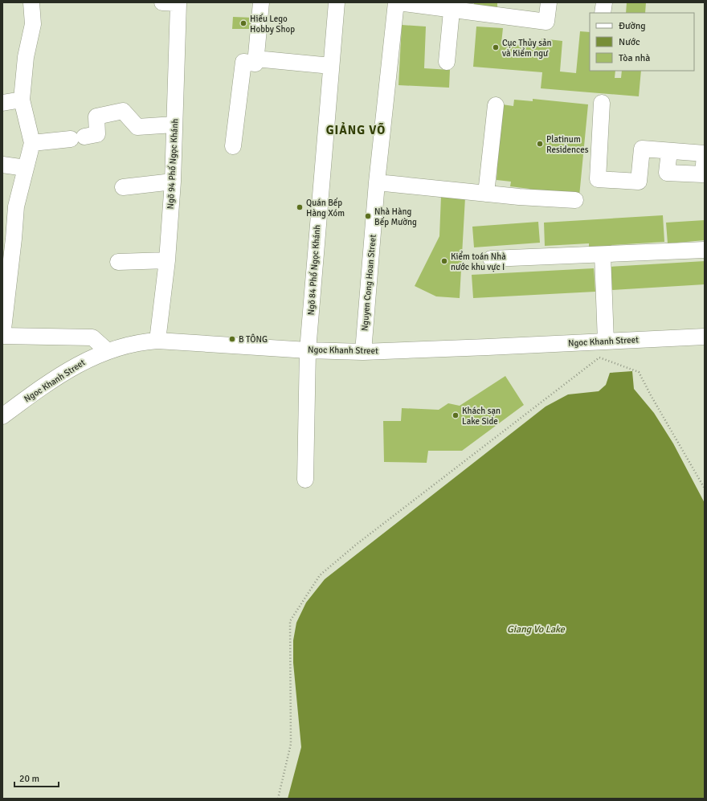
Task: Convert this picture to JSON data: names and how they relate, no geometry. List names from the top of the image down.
{
  "streets": {
    "street": [
      "Ngõ 94 Phố Ngọc Khánh",
      "Ngõ 84 Phố Ngọc Khánh",
      "Nguyen Cong Hoan Street",
      "Ngoc Khanh Street"
    ]
  },
  "crossings": [
    ["Ngõ 94 Phố Ngọc Khánh", "Ngoc Khanh Street"],
    ["Ngõ 84 Phố Ngọc Khánh", "Ngoc Khanh Street"],
    ["Nguyen Cong Hoan Street", "Ngoc Khanh Street"]
  ],
  "districts": ["GIẢNG VÕ"],
  "water": ["Giang Vo Lake"],
  "places": [
    "Hiếu Lego Hobby Shop",
    "Cục Thủy sản và Kiểm ngư",
    "Platinum Residences",
    "Quán Bếp Hàng Xóm",
    "Nhà Hàng Bếp Mường",
    "Kiểm toán Nhà nước khu vực I",
    "B TÔNG",
    "Khách sạn Lake Side"
  ],
  "legend": ["Đường", "Nước", "Tòa nhà"],
  "scale_bar": "20 m"
}
